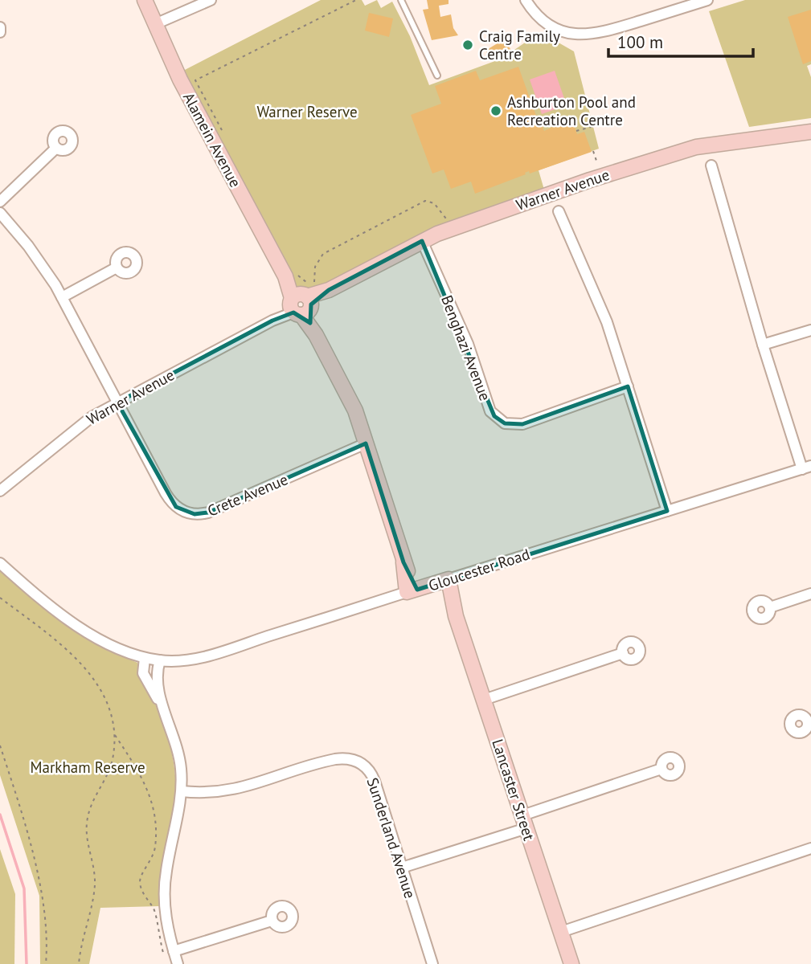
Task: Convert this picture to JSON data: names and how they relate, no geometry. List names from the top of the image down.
{
  "streets": {
    "street": [
      "Alamein Avenue",
      "Warner Avenue",
      "Benghazi Avenue",
      "Crete Avenue",
      "Gloucester Road",
      "Lancaster Street",
      "Sunderland Avenue"
    ]
  },
  "crossings": [
    ["Alamein Avenue", "Warner Avenue"],
    ["Alamein Avenue", "Crete Avenue"],
    ["Alamein Avenue", "Gloucester Road"],
    ["Warner Avenue", "Benghazi Avenue"],
    ["Warner Avenue", "Crete Avenue"],
    ["Gloucester Road", "Lancaster Street"]
  ],
  "parks": ["Warner Reserve", "Markham Reserve"],
  "places": ["Craig Family Centre", "Ashburton Pool and Recreation Centre"],
  "scale_bar": "100 m"
}
